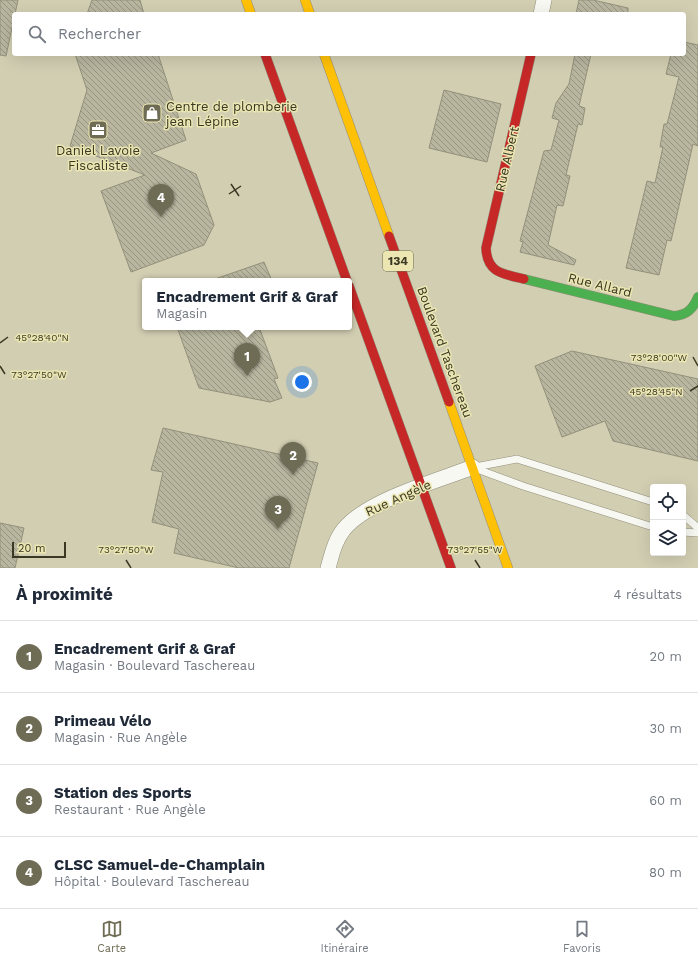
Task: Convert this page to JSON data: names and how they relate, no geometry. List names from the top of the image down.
{
  "streets": {
    "main road": [
      "Rue Albert",
      "134",
      "Rue Allard",
      "Boulevard Taschereau"
    ],
    "street": ["Rue Angèle"]
  },
  "crossings": [
    ["Rue Albert", "Rue Allard"],
    ["Boulevard Taschereau", "Rue Angèle"]
  ],
  "places": {
    "shop": ["Centre de plomberie jean Lépine"],
    "office": ["Daniel Lavoie Fiscaliste"]
  },
  "scale_bar": "20 m",
  "page": {
    "search": "Rechercher",
    "pins": [
      "4",
      "1",
      "2",
      "3"
    ],
    "popup": ["Encadrement Grif & Graf", "Magasin"],
    "scale": "20 m",
    "heading": ["À proximité", "4 résultats"],
    "list": [
      {
        "mark": "1",
        "name": "Encadrement Grif & Graf",
        "note": "Magasin · Boulevard Taschereau",
        "value": "20 m"
      },
      {
        "mark": "2",
        "name": "Primeau Vélo",
        "note": "Magasin · Rue Angèle",
        "value": "30 m"
      },
      {
        "mark": "3",
        "name": "Station des Sports",
        "note": "Restaurant · Rue Angèle",
        "value": "60 m"
      },
      {
        "mark": "4",
        "name": "CLSC Samuel-de-Champlain",
        "note": "Hôpital · Boulevard Taschereau",
        "value": "80 m"
      }
    ],
    "nav": ["Carte", "Itinéraire", "Favoris"]
  },
  "coordinates": [
    "45°28'40\"N",
    "73°28'00\"W",
    "73°27'50\"W",
    "45°28'45\"N",
    "73°27'55\"W"
  ]
}
